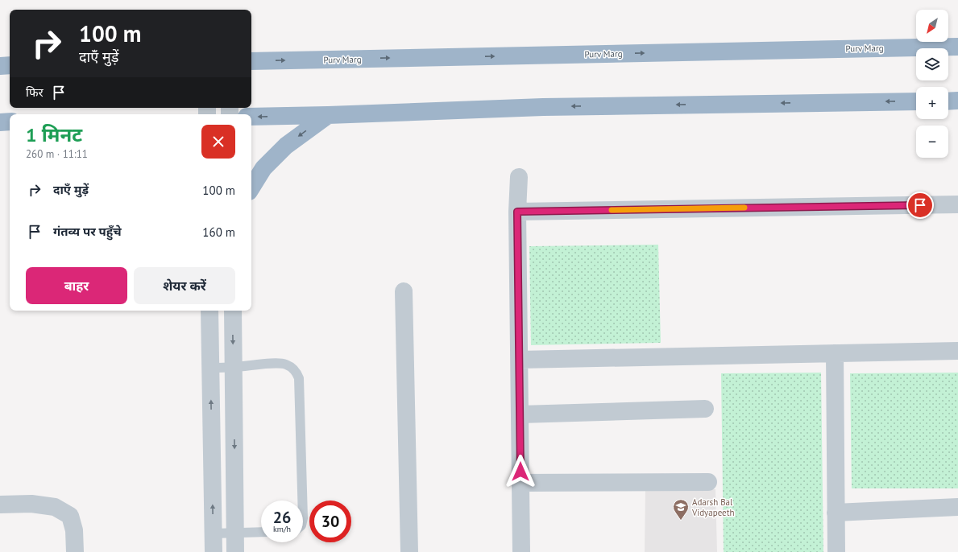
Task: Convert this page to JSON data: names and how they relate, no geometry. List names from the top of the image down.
{
  "streets": {
    "highway": ["Purv Marg"]
  },
  "places": {
    "school or university": ["Adarsh Bal Vidyapeeth"]
  },
  "north": "bottom left",
  "page": {
    "map_buttons": ["+", "−"],
    "turn": ["100 m", "दाएँ मुड़ें"],
    "then": "फिर",
    "heading": ["1 मिनट", "260 m · 11:11"],
    "list": [
      {
        "name": "दाएँ मुड़ें",
        "value": "100 m"
      },
      {
        "name": "गंतव्य पर पहुँचे",
        "value": "160 m"
      }
    ],
    "buttons": ["बाहर", "शेयर करें"],
    "speed": "26 km/h",
    "limit": "30"
  }
}
